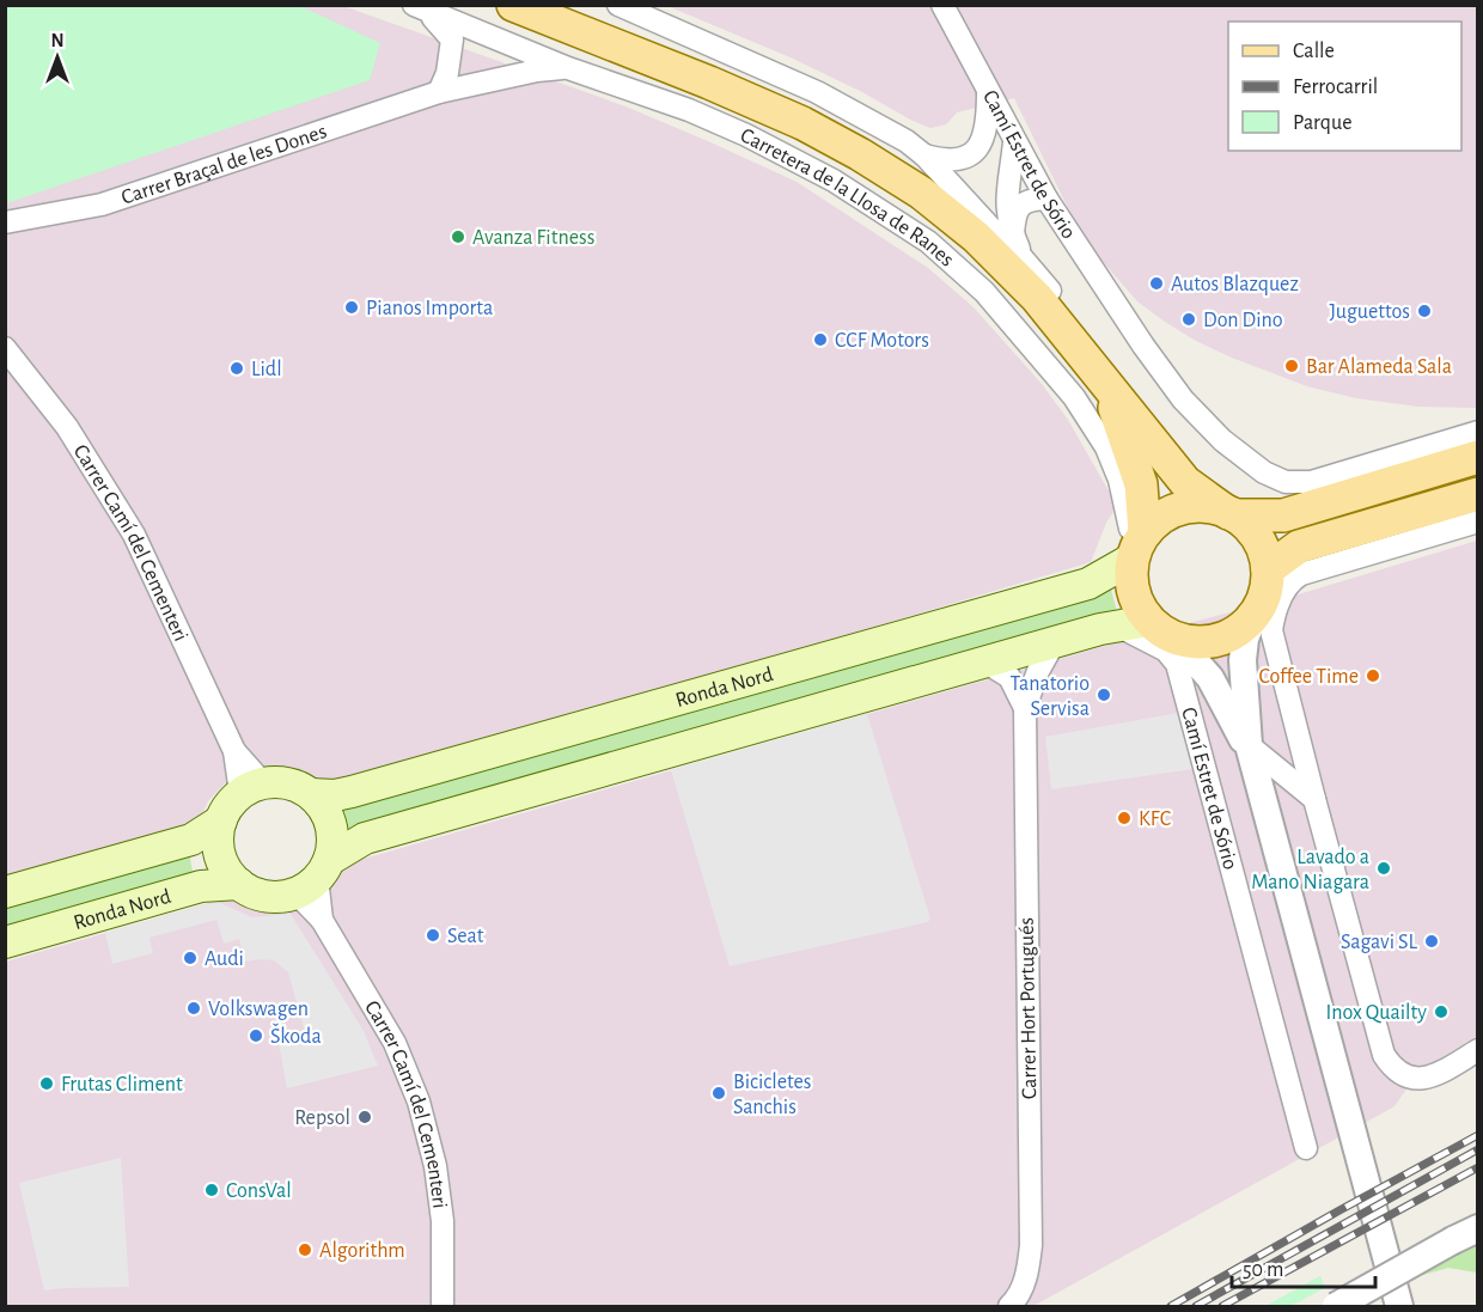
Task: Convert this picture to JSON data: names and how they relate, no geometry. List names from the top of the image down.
{
  "streets": {
    "main road": ["Ronda Nord"],
    "street": [
      "Carrer Braçal de les Dones",
      "Camí Estret de Sório",
      "Carretera de la Llosa de Ranes",
      "Carrer Camí del Cementeri",
      "Carrer Hort Portugués"
    ]
  },
  "crossings": [
    ["Carrer Braçal de les Dones", "Carretera de la Llosa de Ranes"],
    ["Carretera de la Llosa de Ranes", "Ronda Nord"],
    ["Carrer Camí del Cementeri", "Ronda Nord"]
  ],
  "places": [
    "Avanza Fitness",
    "Autos Blazquez",
    "Pianos Importa",
    "Juguettos",
    "Don Dino",
    "CCF Motors",
    "Bar Alameda Sala",
    "Lidl",
    "Coffee Time",
    "Tanatorio Servisa",
    "KFC",
    "Lavado a Mano Niagara",
    "Seat",
    "Sagavi SL",
    "Audi",
    "Volkswagen",
    "Inox Quailty",
    "Škoda",
    "Frutas Climent",
    "Bicicletes Sanchis",
    "Repsol",
    "ConsVal",
    "Algorithm"
  ],
  "legend": ["Calle", "Ferrocarril", "Parque"],
  "scale_bar": "50 m",
  "north": "top"
}
